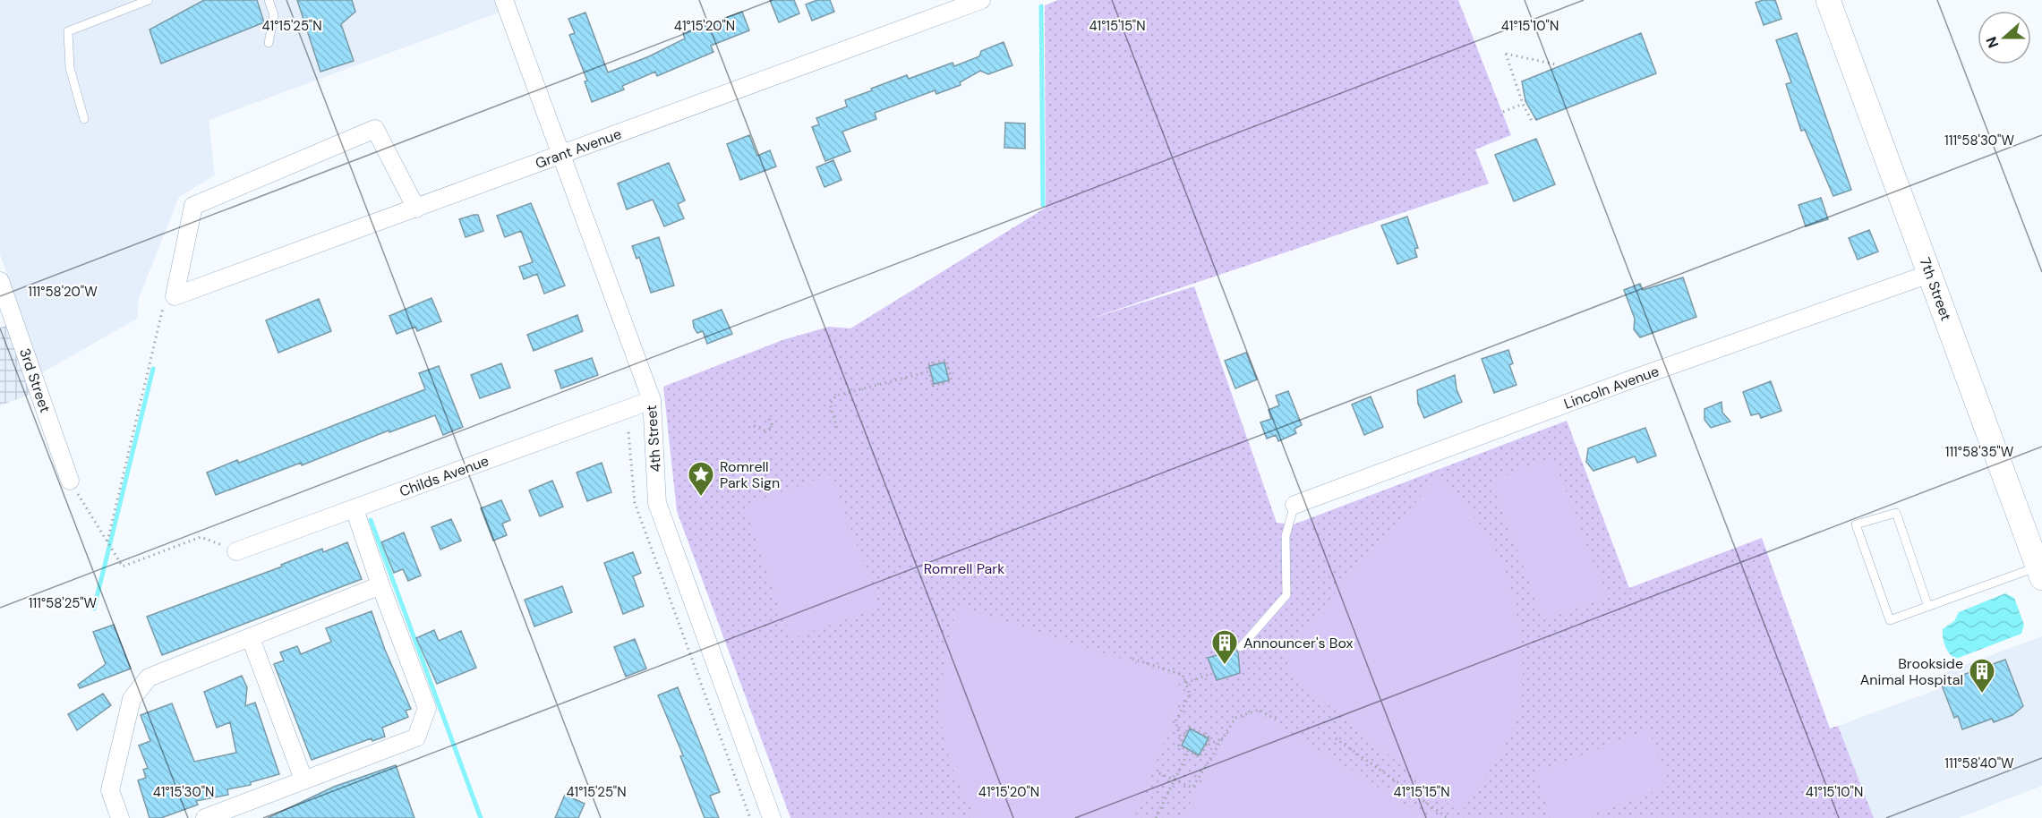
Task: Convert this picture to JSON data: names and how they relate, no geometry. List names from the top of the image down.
{
  "streets": {
    "street": [
      "Grant Avenue",
      "7th Street",
      "3rd Street",
      "Lincoln Avenue",
      "4th Street",
      "Childs Avenue"
    ]
  },
  "crossings": [
    ["Grant Avenue", "4th Street"],
    ["7th Street", "Lincoln Avenue"],
    ["4th Street", "Childs Avenue"]
  ],
  "parks": ["Romrell Park"],
  "places": {
    "place": ["Romrell Park Sign"],
    "building": ["Announcer's Box", "Brookside Animal Hospital"]
  },
  "north": "left",
  "coordinates": [
    "41°15'25\"N",
    "41°15'20\"N",
    "41°15'15\"N",
    "41°15'10\"N",
    "111°58'30\"W",
    "111°58'20\"W",
    "111°58'35\"W",
    "111°58'25\"W",
    "111°58'40\"W",
    "41°15'30\"N"
  ]
}
